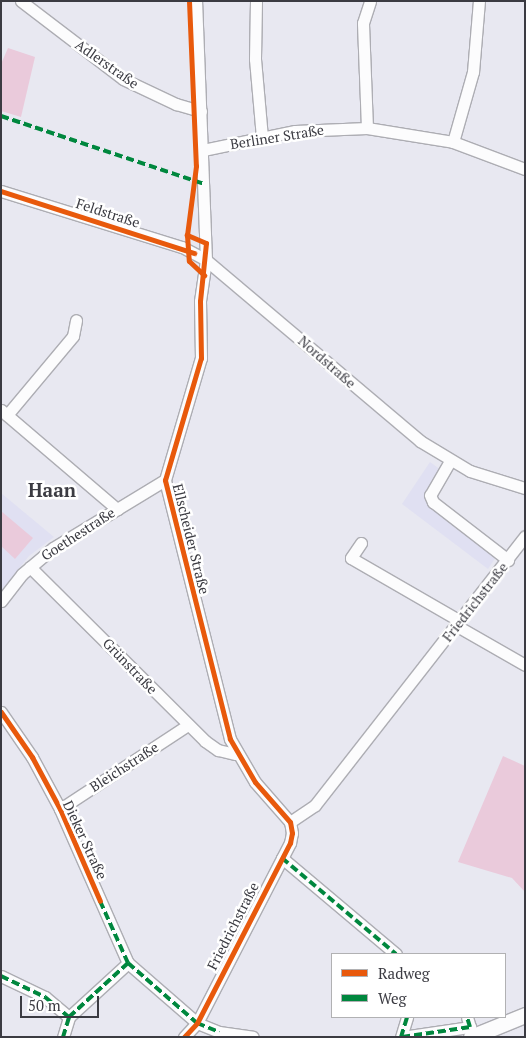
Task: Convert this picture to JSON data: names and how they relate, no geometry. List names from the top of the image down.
{
  "streets": {
    "street": [
      "Adlerstraße",
      "Berliner Straße",
      "Feldstraße",
      "Nordstraße",
      "Goethestraße",
      "Ellscheider Straße",
      "Friedrichstraße",
      "Grünstraße",
      "Bleichstraße",
      "Dieker Straße"
    ]
  },
  "crossings": [
    ["Adlerstraße", "Ellscheider Straße"],
    ["Berliner Straße", "Ellscheider Straße"],
    ["Feldstraße", "Nordstraße"],
    ["Feldstraße", "Ellscheider Straße"],
    ["Nordstraße", "Ellscheider Straße"],
    ["Goethestraße", "Ellscheider Straße"],
    ["Goethestraße", "Grünstraße"],
    ["Ellscheider Straße", "Friedrichstraße"],
    ["Ellscheider Straße", "Grünstraße"],
    ["Friedrichstraße", "Dieker Straße"],
    ["Grünstraße", "Bleichstraße"],
    ["Bleichstraße", "Dieker Straße"]
  ],
  "districts": ["Haan"],
  "legend": ["Radweg", "Weg"],
  "scale_bar": "50 m"
}
